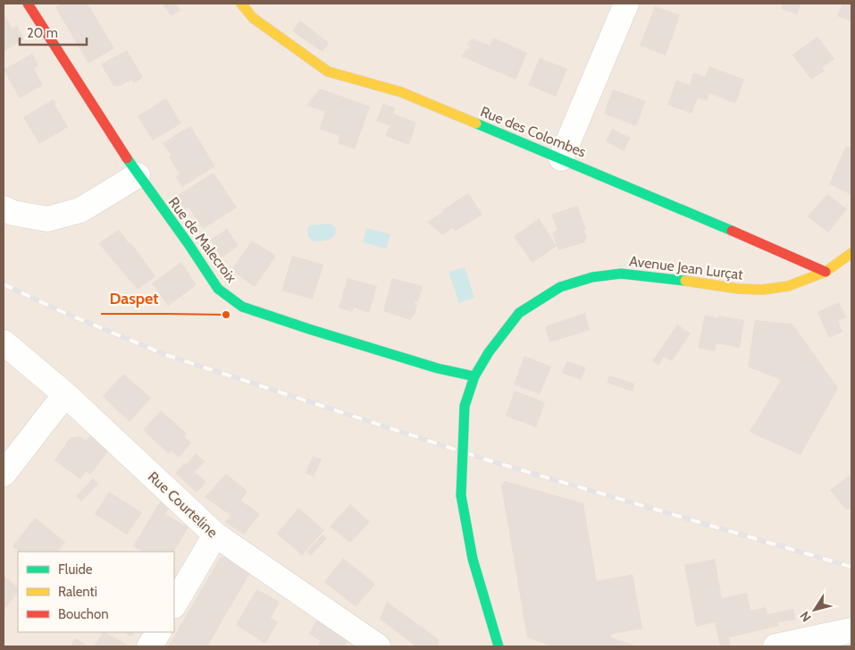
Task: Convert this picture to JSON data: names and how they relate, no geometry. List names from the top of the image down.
{
  "streets": {
    "street": [
      "Rue des Colombes",
      "Rue de Malecroix",
      "Avenue Jean Lurçat",
      "Rue Courteline"
    ]
  },
  "crossings": [
    ["Rue des Colombes", "Avenue Jean Lurçat"],
    ["Rue de Malecroix", "Avenue Jean Lurçat"]
  ],
  "places": ["Daspet"],
  "legend": ["Fluide", "Ralenti", "Bouchon"],
  "scale_bar": "20 m",
  "north": "bottom left"
}
